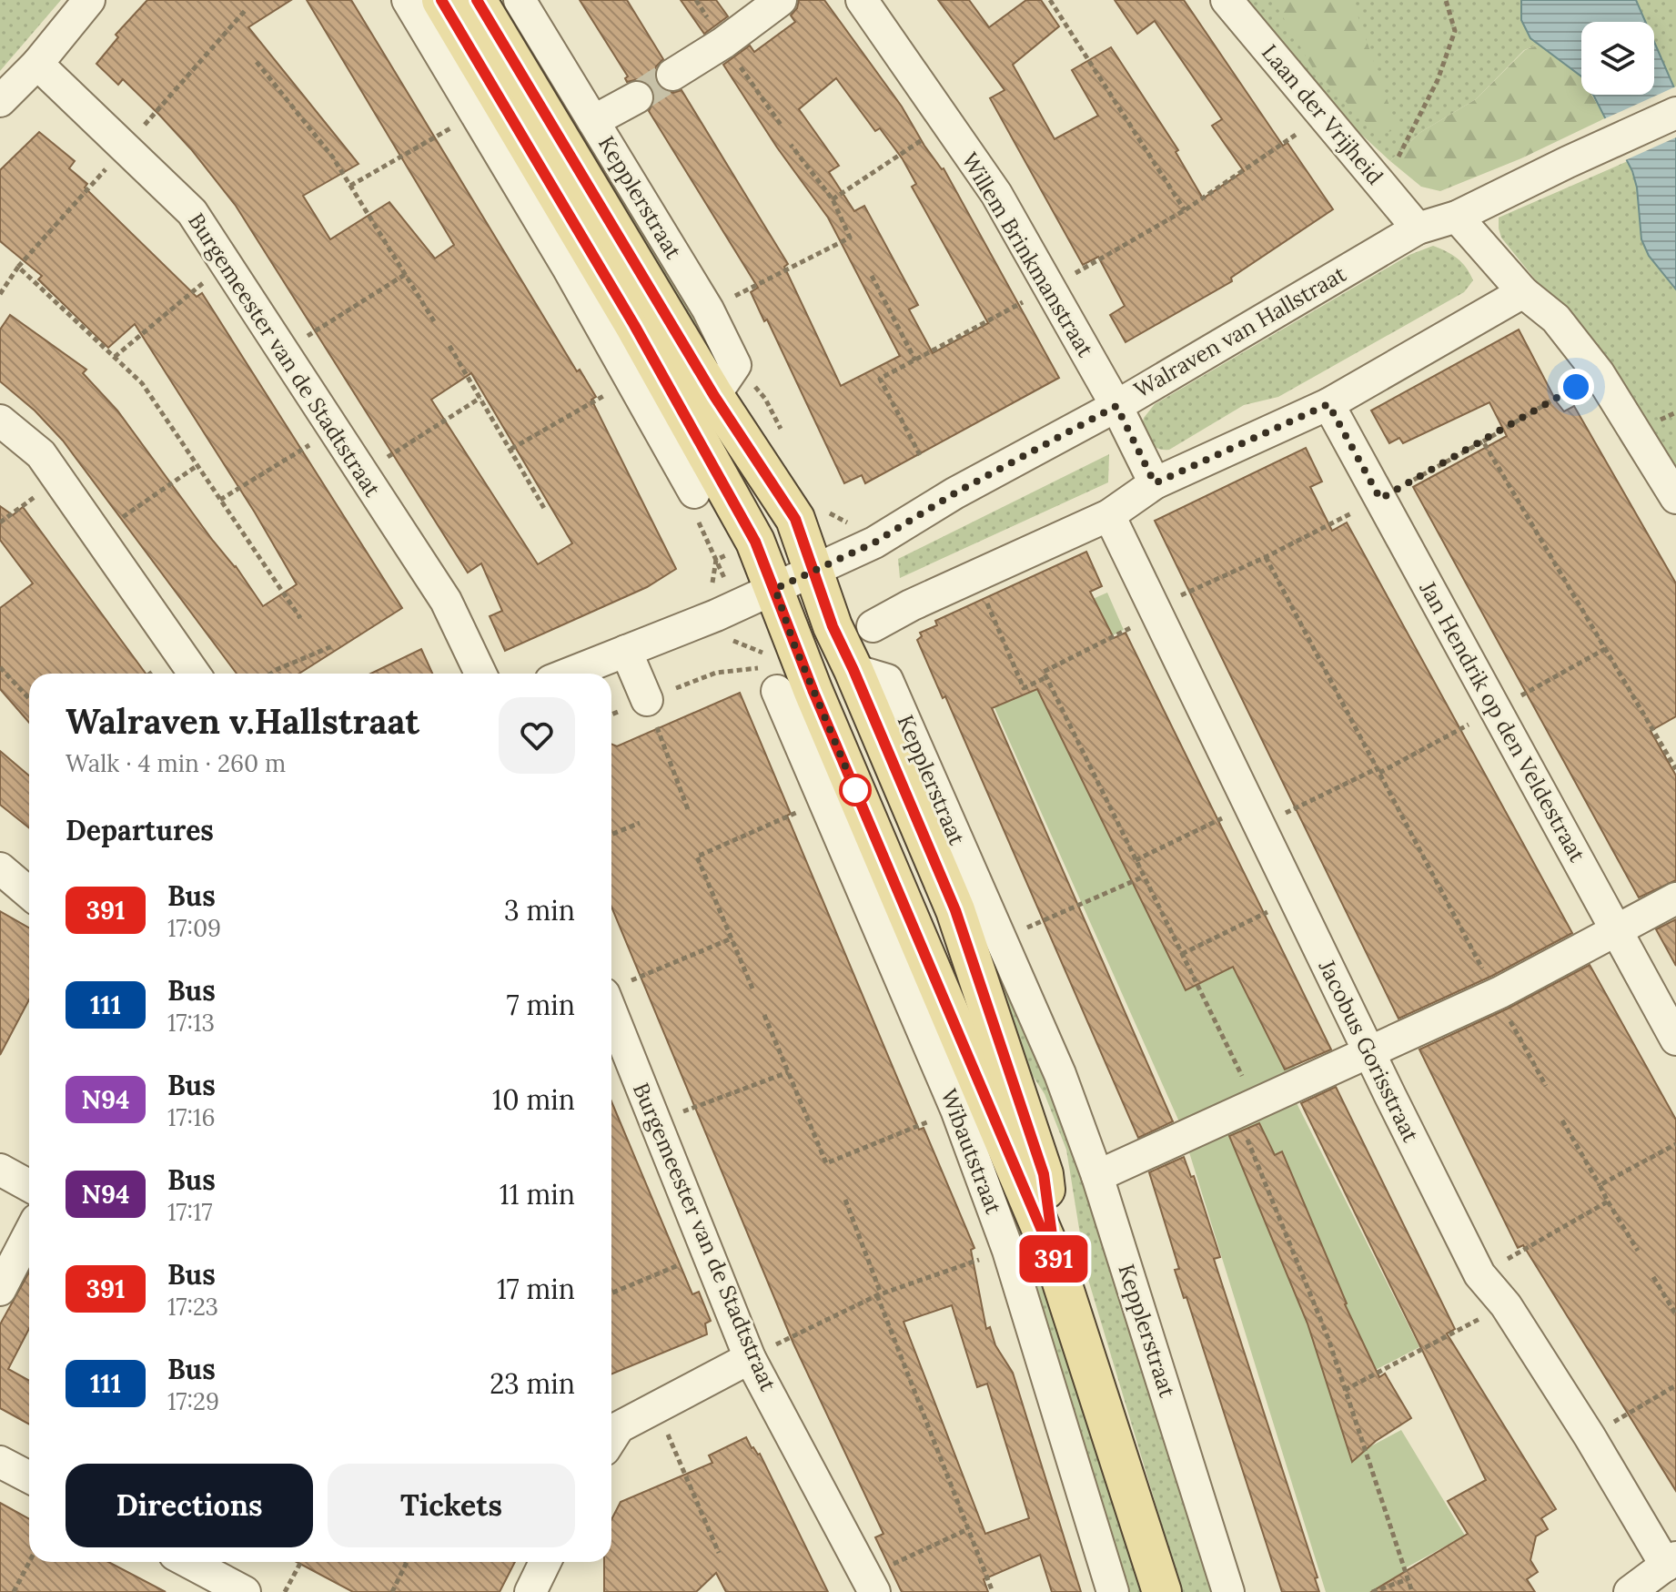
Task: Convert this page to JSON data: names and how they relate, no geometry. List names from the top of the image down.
{
  "streets": {
    "main road": ["Kepplerstraat", "Wibautstraat"],
    "street": [
      "Laan der Vrijheid",
      "Willem Brinkmanstraat",
      "Walraven van Hallstraat",
      "Burgemeester van de Stadtstraat",
      "Jan Hendrik op den Veldestraat",
      "Jacobus Gorisstraat"
    ]
  },
  "crossings": [
    ["Laan der Vrijheid", "Walraven van Hallstraat"],
    ["Kepplerstraat", "Walraven van Hallstraat"],
    ["Willem Brinkmanstraat", "Walraven van Hallstraat"],
    ["Walraven van Hallstraat", "Wibautstraat"]
  ],
  "lines": ["bus line 391"],
  "page": {
    "on_map": "391",
    "heading": [
      ["Walraven v.Hallstraat", "Walk · 4 min · 260 m"],
      "Departures"
    ],
    "list": [
      {
        "mark": "391",
        "name": "Bus",
        "note": "17:09",
        "value": "3 min"
      },
      {
        "mark": "111",
        "name": "Bus",
        "note": "17:13",
        "value": "7 min"
      },
      {
        "mark": "N94",
        "name": "Bus",
        "note": "17:16",
        "value": "10 min"
      },
      {
        "mark": "N94",
        "name": "Bus",
        "note": "17:17",
        "value": "11 min"
      },
      {
        "mark": "391",
        "name": "Bus",
        "note": "17:23",
        "value": "17 min"
      },
      {
        "mark": "111",
        "name": "Bus",
        "note": "17:29",
        "value": "23 min"
      }
    ],
    "buttons": ["Directions", "Tickets"]
  }
}
